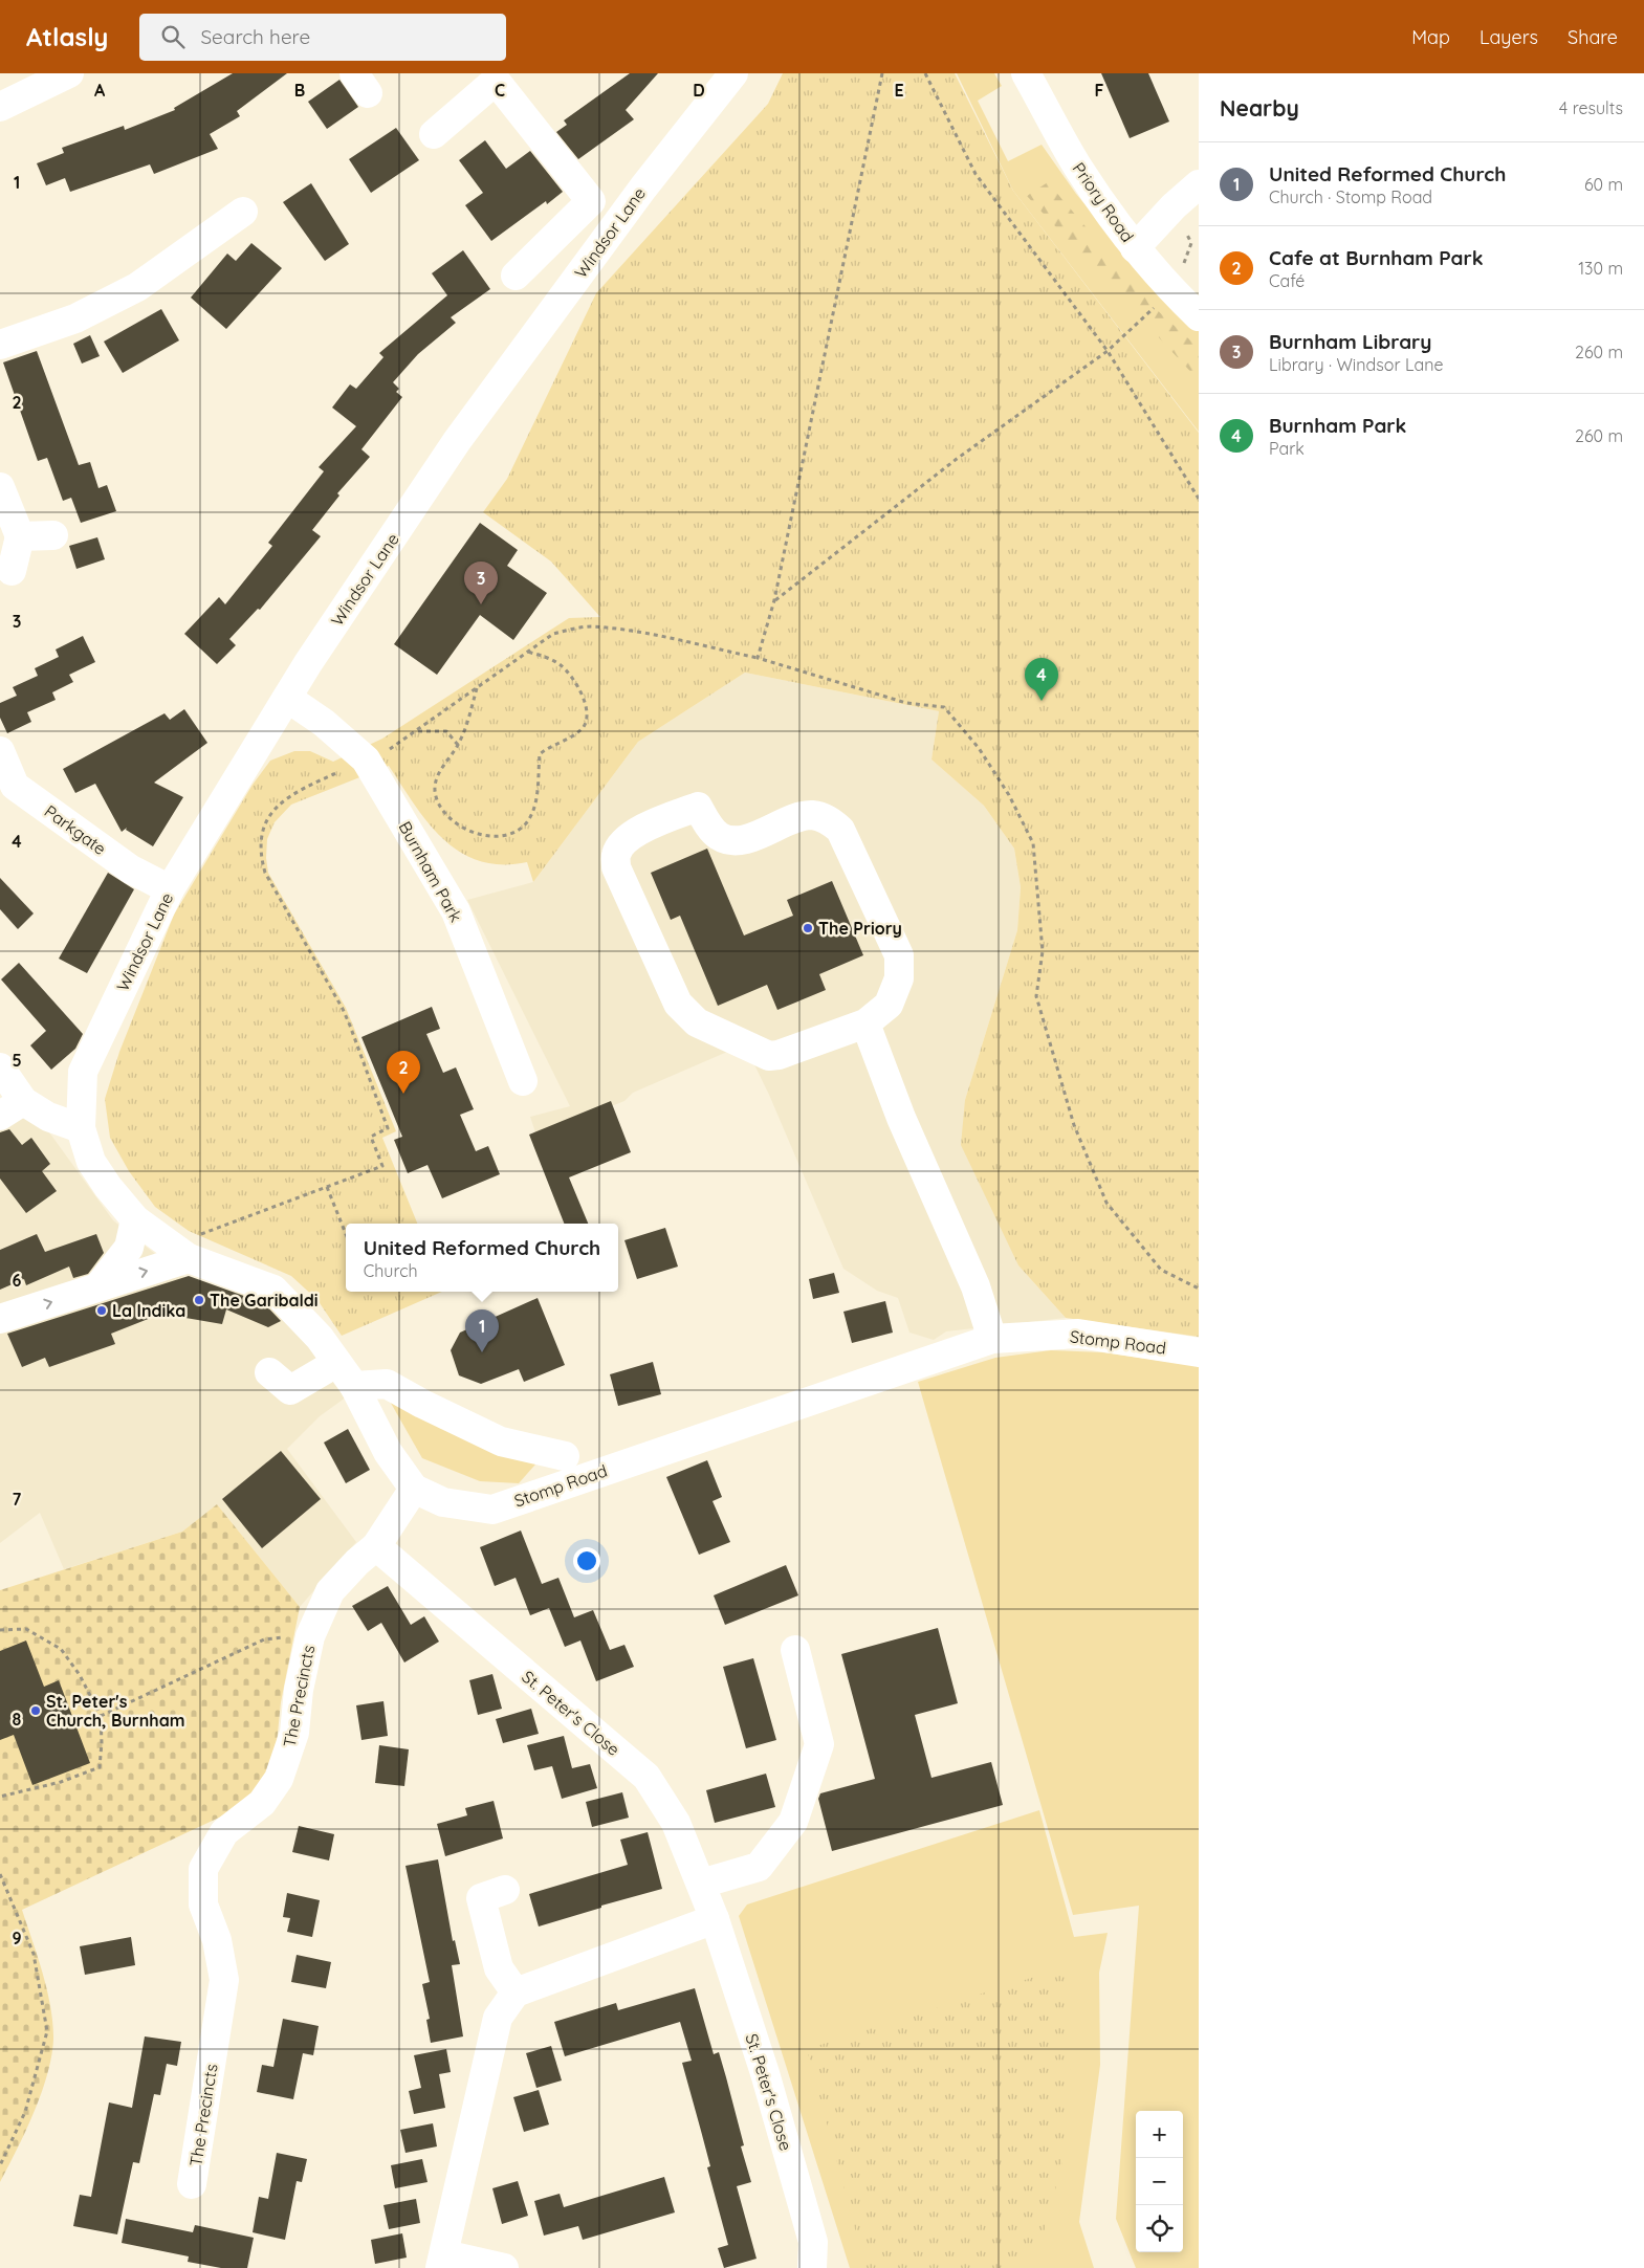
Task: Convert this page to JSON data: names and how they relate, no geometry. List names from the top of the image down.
{
  "streets": {
    "street": [
      "Priory Road",
      "Windsor Lane",
      "Parkgate",
      "Burnham Park",
      "Stomp Road",
      "The Precincts",
      "St. Peter's Close"
    ]
  },
  "crossings": [
    ["Windsor Lane", "Parkgate"],
    ["Windsor Lane", "Burnham Park"],
    ["Windsor Lane", "Stomp Road"],
    ["Stomp Road", "The Precincts"],
    ["The Precincts", "St. Peter's Close"]
  ],
  "places": [
    "The Priory",
    "The Garibaldi",
    "La Indika",
    "St. Peter's Church, Burnham"
  ],
  "page": {
    "header": "Atlasly",
    "search": "Search here",
    "nav": ["Map", "Layers", "Share"],
    "heading": ["Nearby", "4 results"],
    "list": [
      {
        "mark": "1",
        "name": "United Reformed Church",
        "note": "Church · Stomp Road",
        "value": "60 m"
      },
      {
        "mark": "2",
        "name": "Cafe at Burnham Park",
        "note": "Café",
        "value": "130 m"
      },
      {
        "mark": "3",
        "name": "Burnham Library",
        "note": "Library · Windsor Lane",
        "value": "260 m"
      },
      {
        "mark": "4",
        "name": "Burnham Park",
        "note": "Park",
        "value": "260 m"
      }
    ],
    "pins": [
      "3",
      "4",
      "2",
      "1"
    ],
    "popup": ["United Reformed Church", "Church"],
    "map_buttons": ["+", "−"]
  },
  "grid": {
    "columns": [
      "A",
      "B",
      "C",
      "D",
      "E",
      "F"
    ],
    "rows": [
      "1",
      "2",
      "3",
      "4",
      "5",
      "6",
      "7",
      "8",
      "9"
    ]
  }
}
